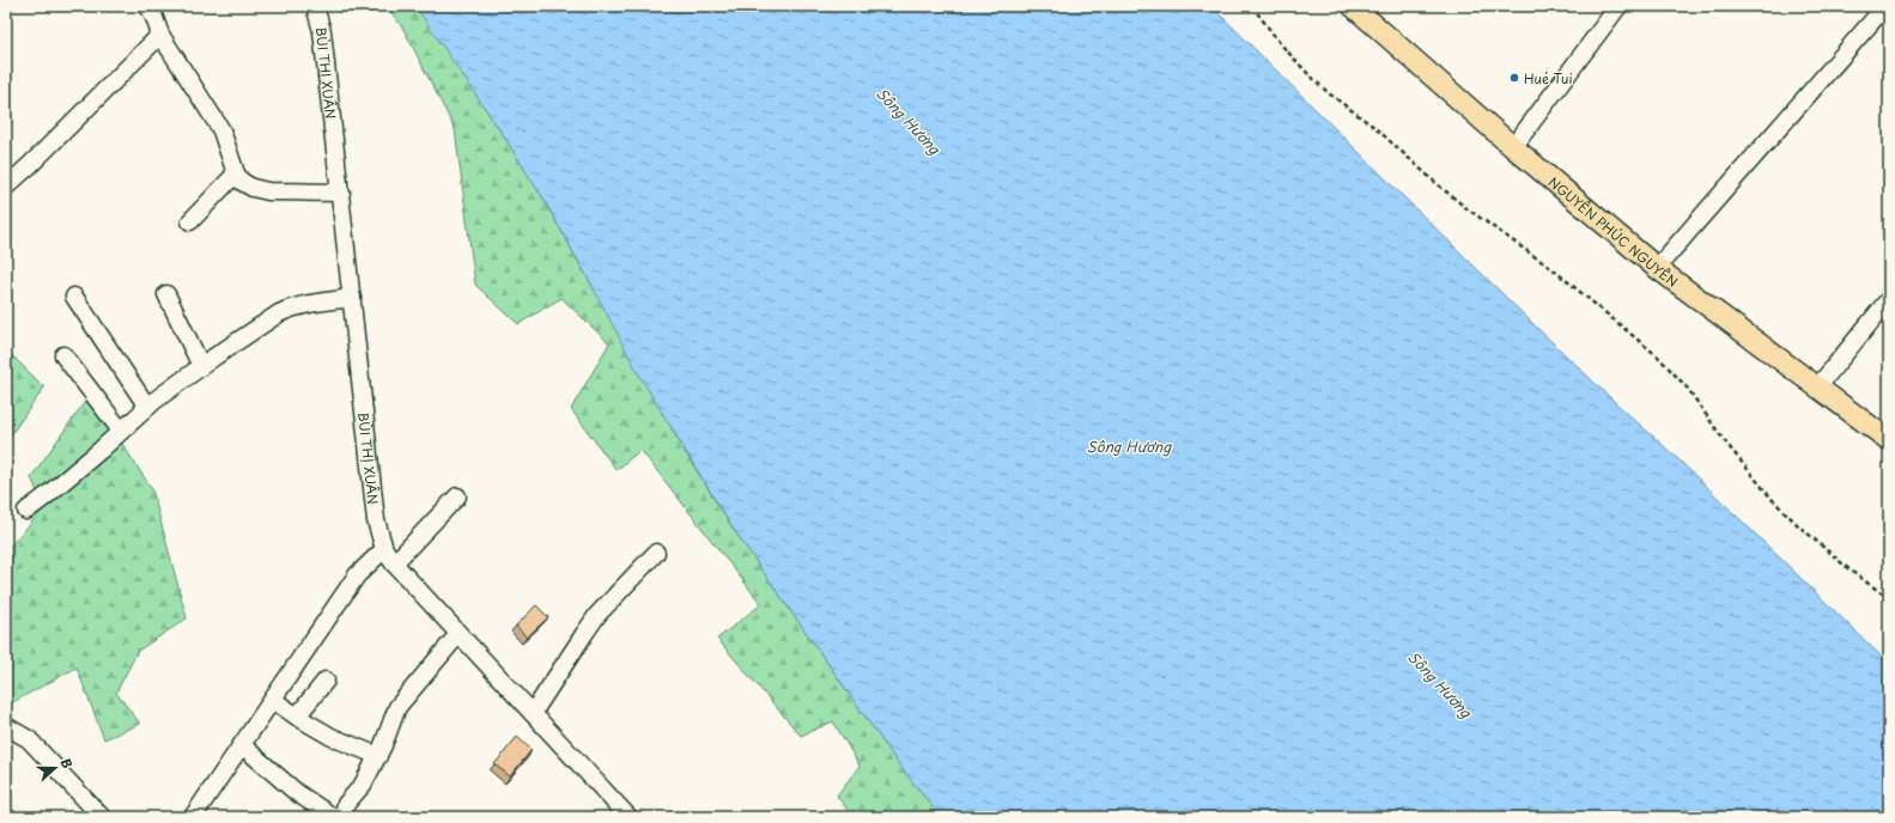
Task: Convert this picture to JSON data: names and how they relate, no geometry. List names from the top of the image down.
{
  "streets": {
    "main road": ["NGUYỄN PHÚC NGUYÊN"],
    "street": ["BÙI THỊ XUÂN"]
  },
  "water": ["Sông Hương"],
  "places": ["Hué Tui"],
  "north": "right"
}
